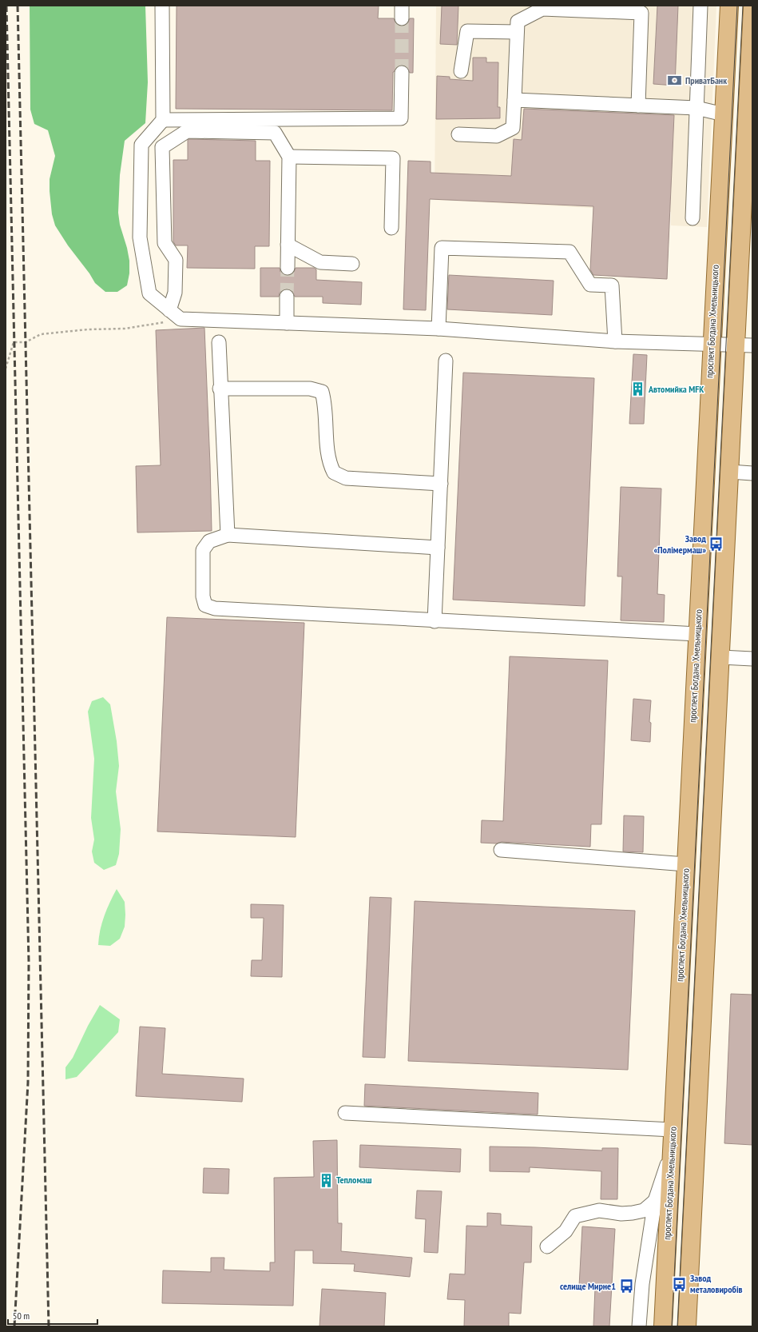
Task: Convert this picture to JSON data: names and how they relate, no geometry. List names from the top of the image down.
{
  "streets": {
    "main road": ["проспект Богдана Хмельницького"]
  },
  "places": {
    "bank": ["ПриватБанк"],
    "building": ["Автомийка MFK", "Тепломаш"],
    "bus stop": ["Завод «Полімермаш»", "Завод металовиробів", "селище Мирне1"]
  },
  "scale_bar": "50 m"
}
